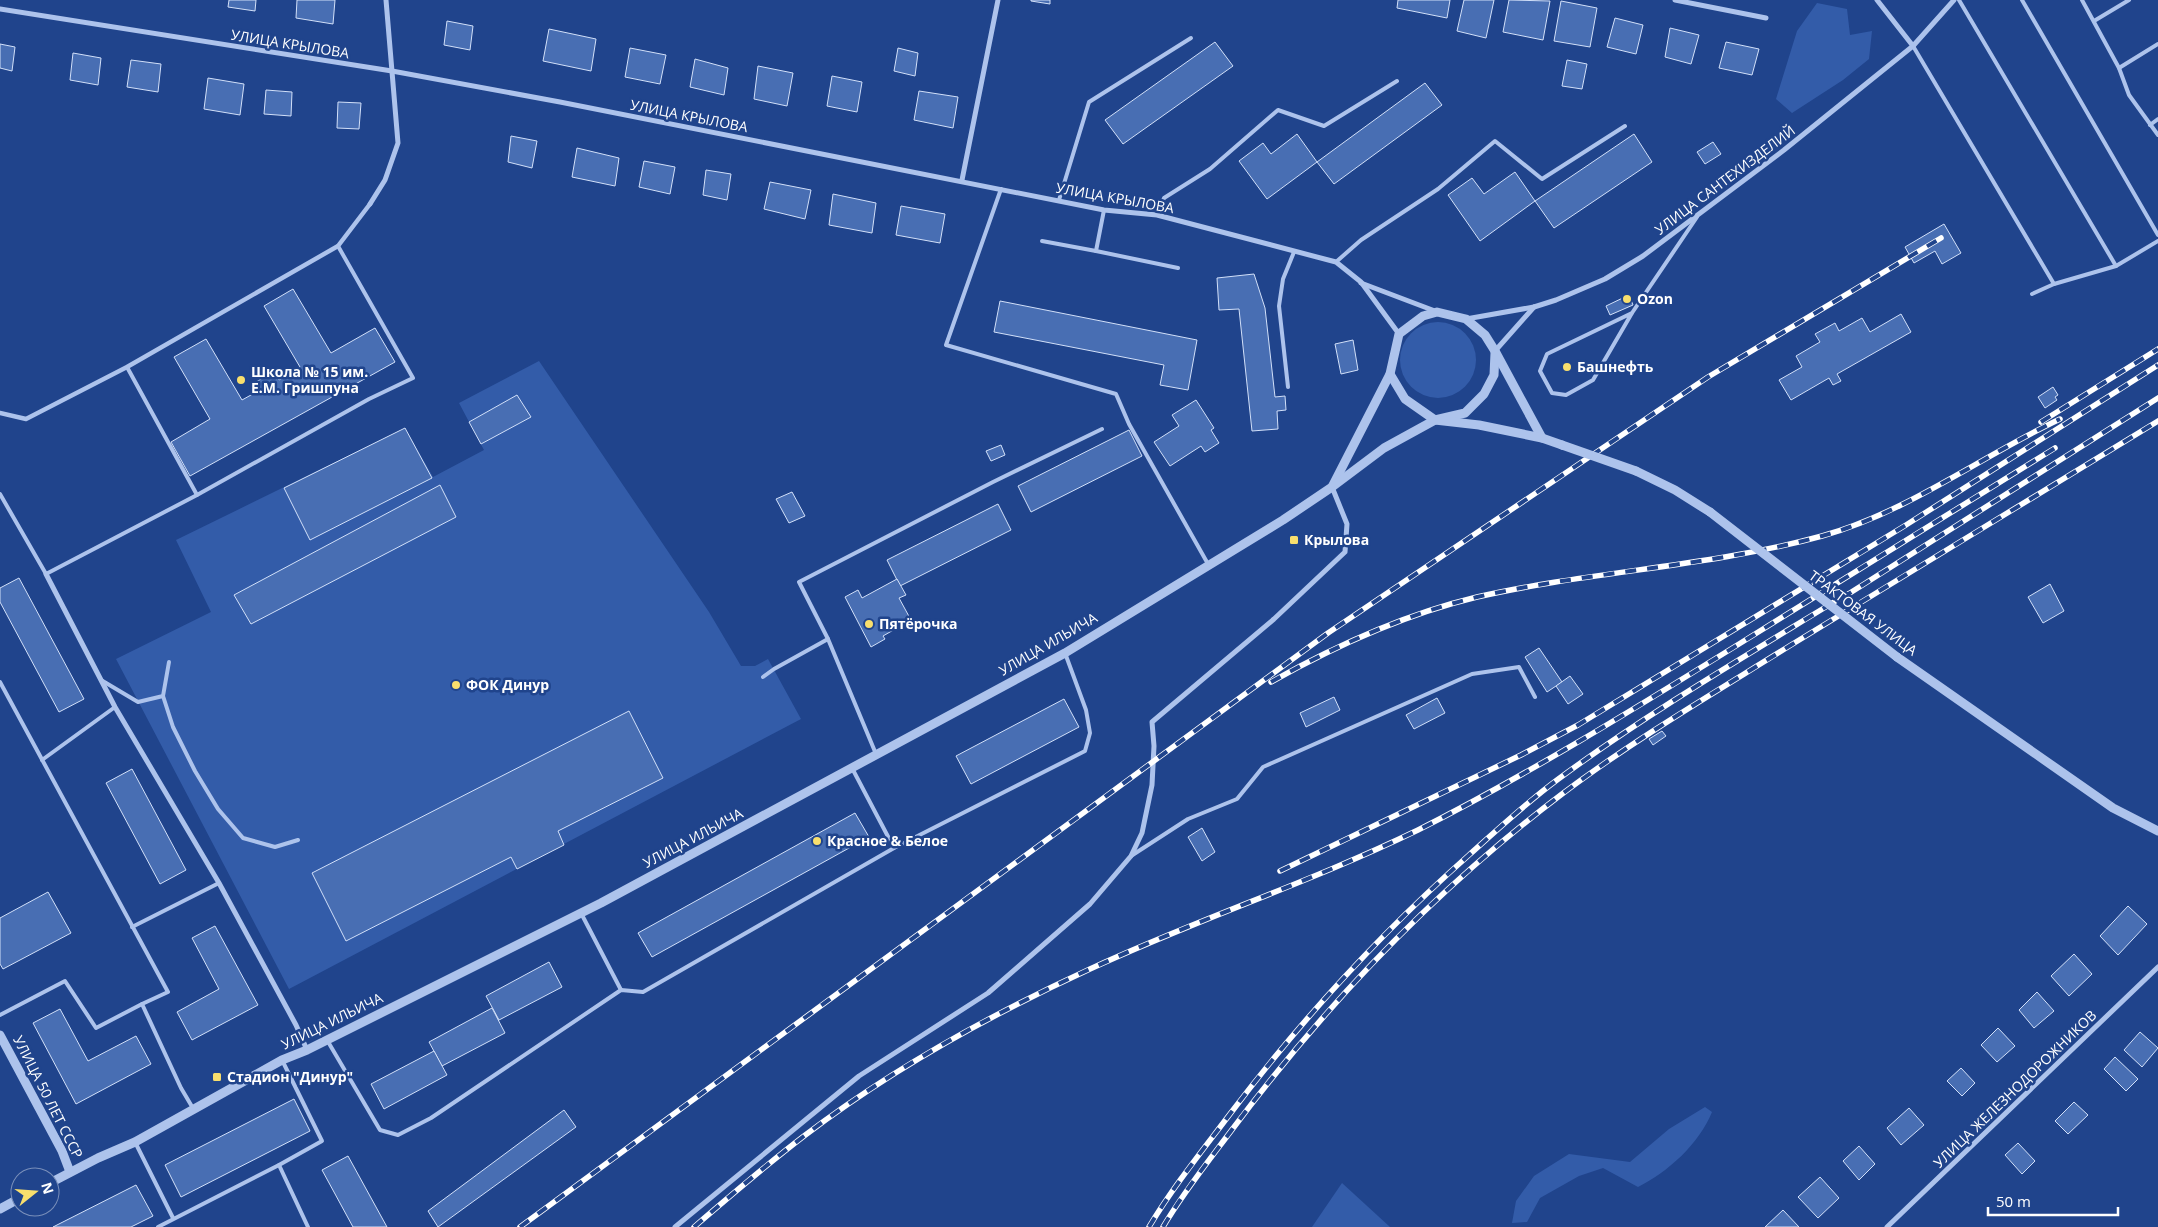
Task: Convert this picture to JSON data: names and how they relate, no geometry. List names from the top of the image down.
{
  "streets": {
    "street": [
      "УЛИЦА КРЫЛОВА",
      "УЛИЦА САНТЕХИЗДЕЛИЙ",
      "ТРАКТОВАЯ УЛИЦА",
      "УЛИЦА ИЛЬИЧА",
      "УЛИЦА ЖЕЛЕЗНОДОРОЖНИКОВ",
      "УЛИЦА 50 ЛЕТ СССР"
    ]
  },
  "crossings": [
    ["УЛИЦА САНТЕХИЗДЕЛИЙ", "ТРАКТОВАЯ УЛИЦА"],
    ["УЛИЦА САНТЕХИЗДЕЛИЙ", "УЛИЦА ИЛЬИЧА"],
    ["ТРАКТОВАЯ УЛИЦА", "УЛИЦА ИЛЬИЧА"],
    ["УЛИЦА ИЛЬИЧА", "УЛИЦА 50 ЛЕТ СССР"]
  ],
  "places": {
    "other": [
      "Ozon",
      "Башнефть",
      "Школа № 15 им. Е.М. Гришпуна",
      "Пятёрочка",
      "ФОК Динур",
      "Красное & Белое"
    ],
    "transit": ["Крылова", "Стадион \"Динур\""]
  },
  "scale_bar": "50 m",
  "north": "right"
}
